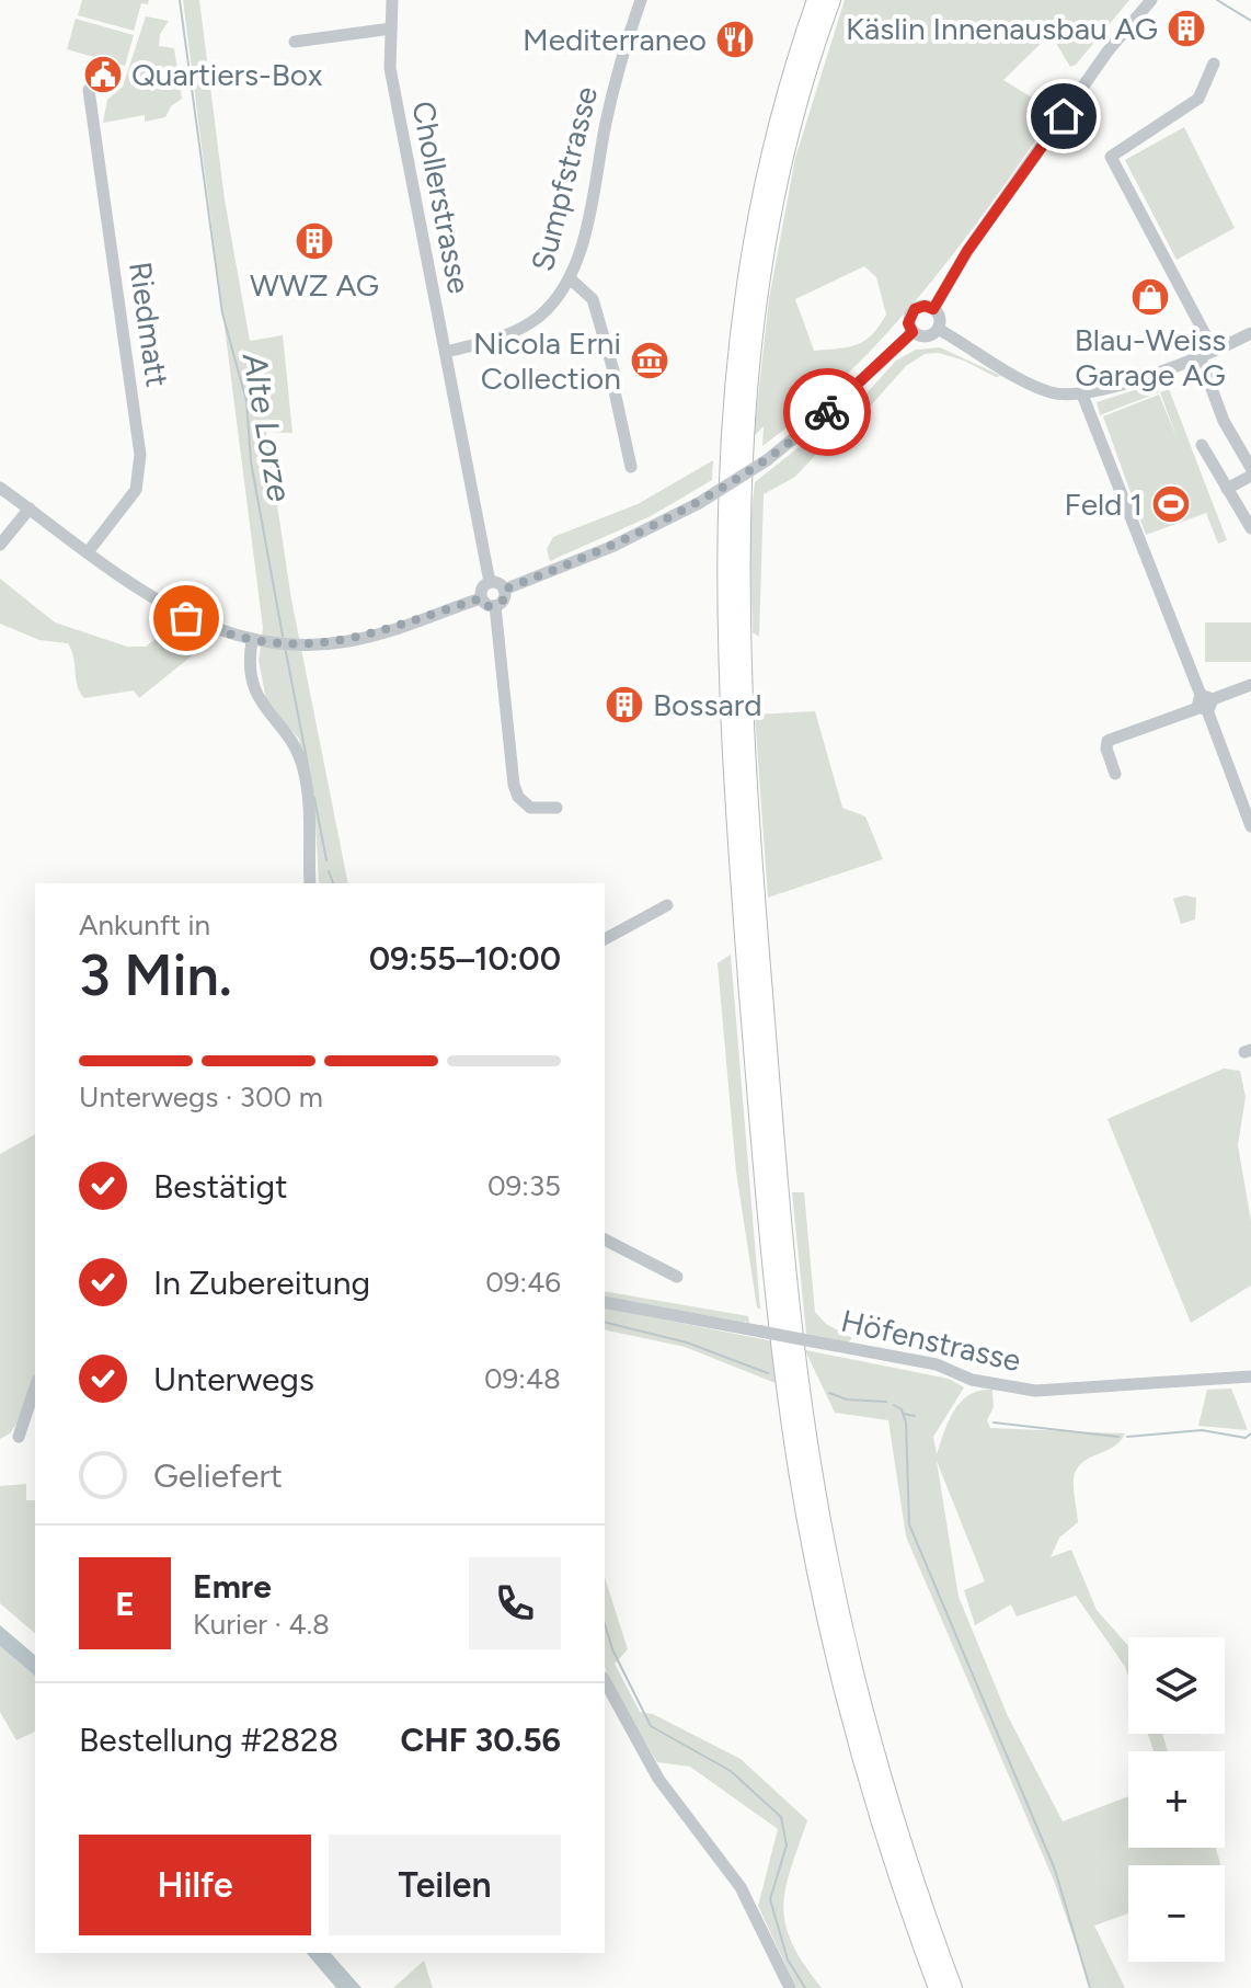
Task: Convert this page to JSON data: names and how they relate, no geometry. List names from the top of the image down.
{
  "streets": {
    "street": [
      "Sumpfstrasse",
      "Chollerstrasse",
      "Riedmatt",
      "Höfenstrasse"
    ]
  },
  "crossings": [
    ["Sumpfstrasse", "Chollerstrasse"]
  ],
  "water": ["Alte Lorze"],
  "places": {
    "building": ["Käslin Innenausbau AG", "WWZ AG", "Bossard"],
    "restaurant": ["Mediterraneo"],
    "public building": ["Quartiers-Box"],
    "shop": ["Blau-Weiss Garage AG"],
    "museum": ["Nicola Erni Collection"],
    "sports": ["Feld 1"]
  },
  "page": {
    "heading": ["3 Min.", "Ankunft in", "09:55–10:00"],
    "panel": [
      "Emre",
      "Kurier · 4.8",
      "Bestellung #2828",
      "CHF 30.56"
    ],
    "bar": "Unterwegs · 300 m",
    "list": [
      ["Bestätigt", "09:35"],
      ["In Zubereitung", "09:46"],
      ["Unterwegs", "09:48"],
      "Geliefert"
    ],
    "round": "E",
    "map_buttons": ["+", "−"],
    "buttons": ["Hilfe", "Teilen"]
  }
}
